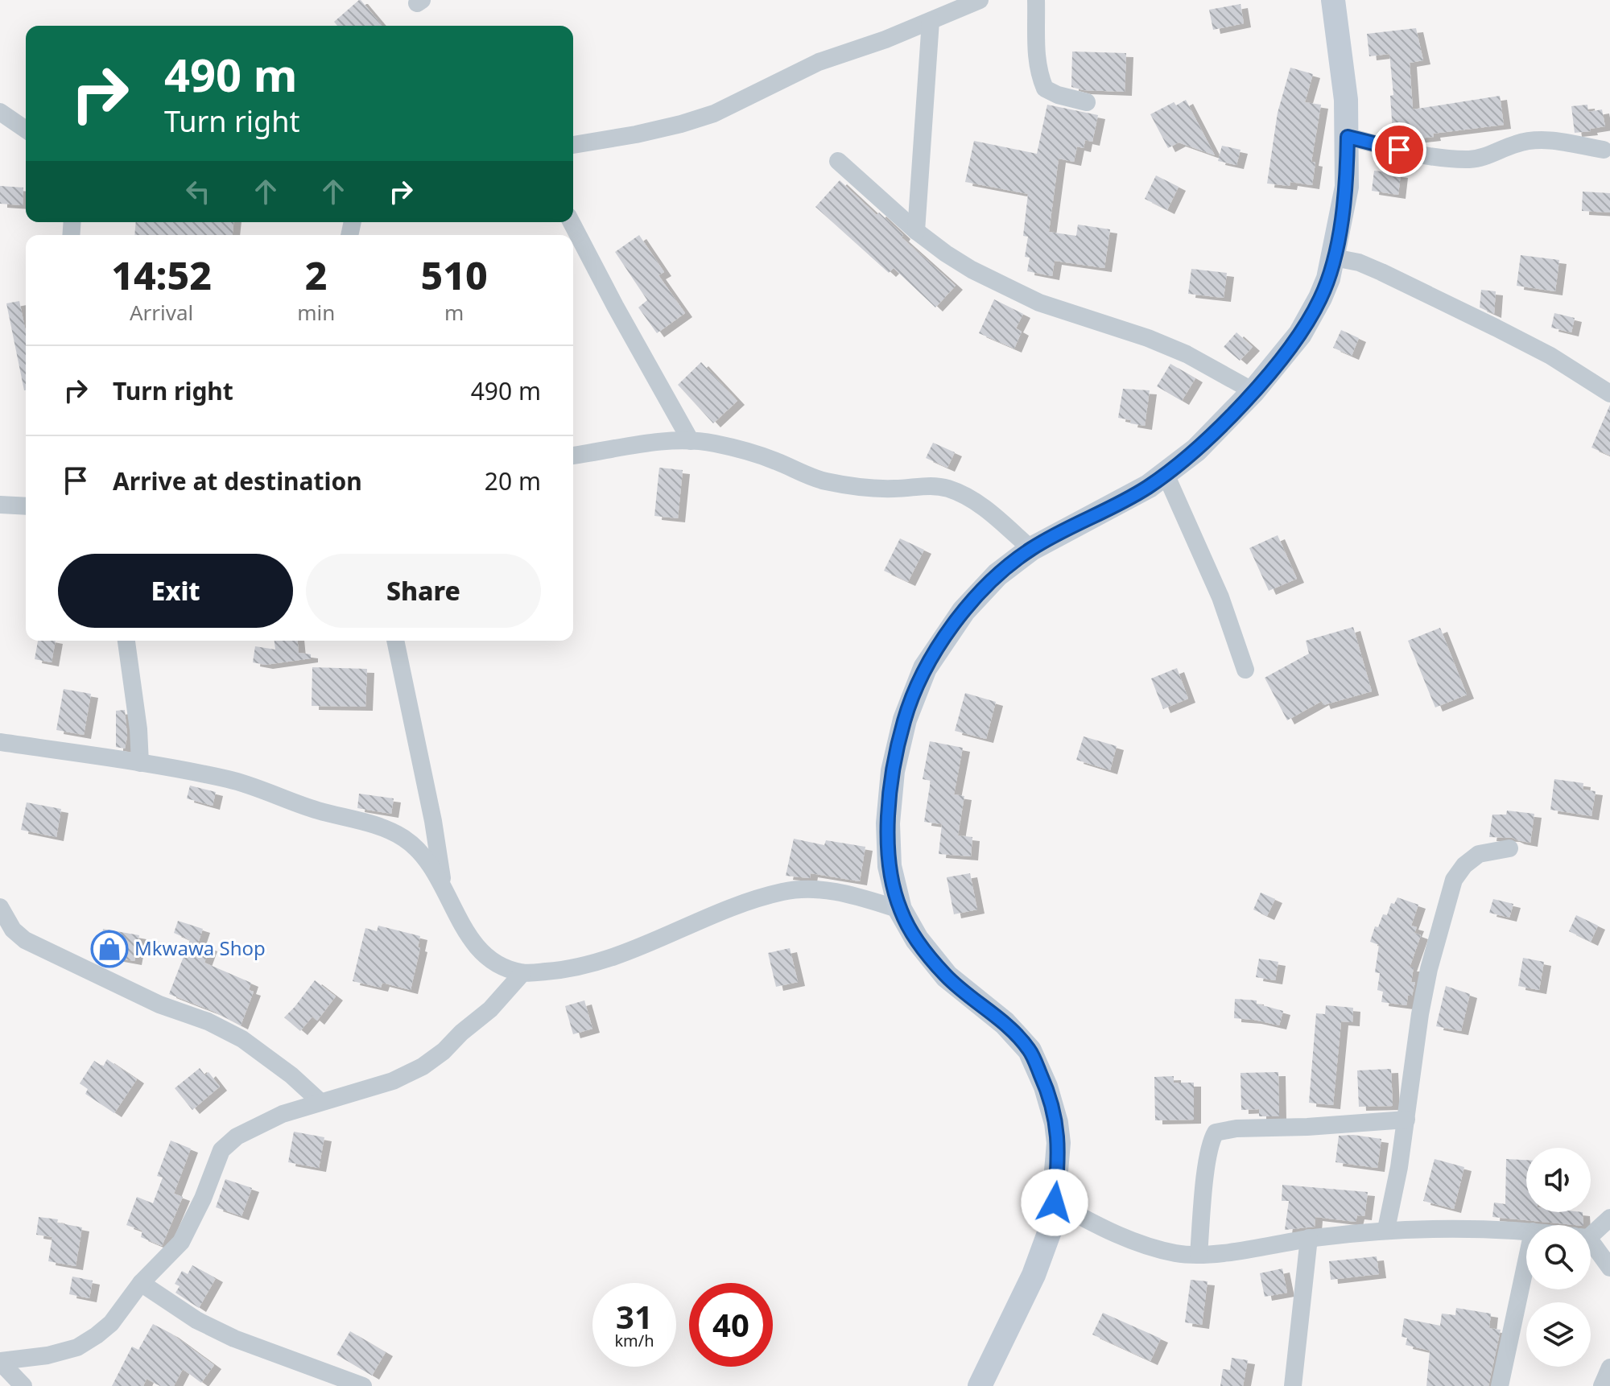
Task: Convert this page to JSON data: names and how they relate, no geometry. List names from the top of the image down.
{
  "places": {
    "shop": ["Mkwawa Shop"]
  },
  "page": {
    "turn": ["490 m", "Turn right"],
    "eta": [
      "14:52",
      "Arrival",
      "2",
      "min",
      "510",
      "m"
    ],
    "list": [
      {
        "name": "Turn right",
        "value": "490 m"
      },
      {
        "name": "Arrive at destination",
        "value": "20 m"
      }
    ],
    "buttons": ["Exit", "Share"],
    "speed": "31 km/h",
    "limit": "40"
  }
}
